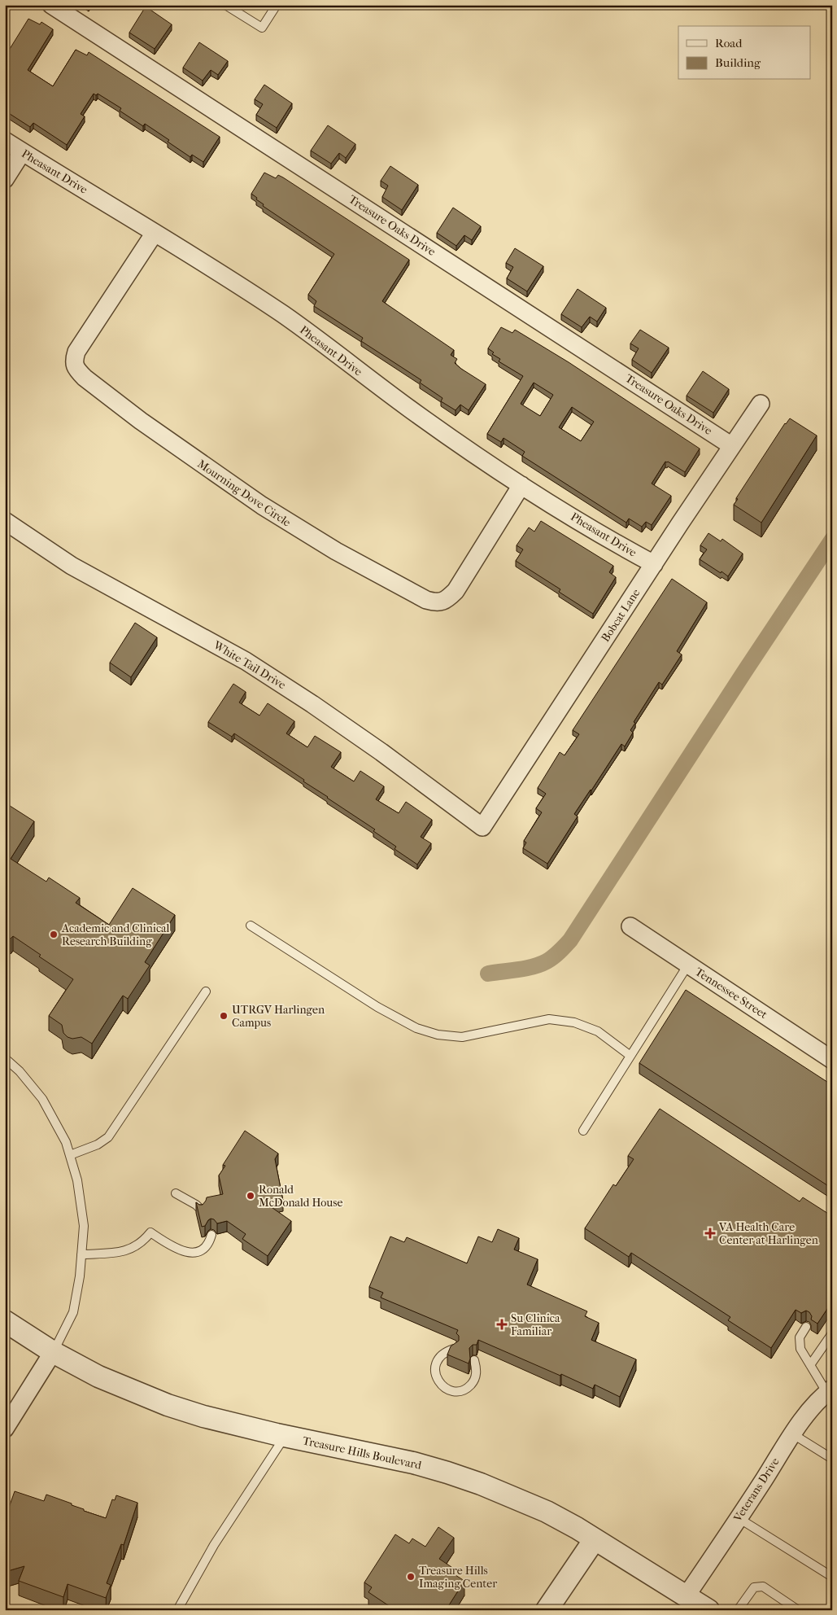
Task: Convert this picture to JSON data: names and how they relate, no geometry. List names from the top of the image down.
{
  "streets": {
    "street": [
      "Pheasant Drive",
      "Treasure Oaks Drive",
      "Mourning Dove Circle",
      "Bobcat Lane",
      "White Tail Drive",
      "Tennessee Street",
      "Treasure Hills Boulevard",
      "Veterans Drive"
    ]
  },
  "crossings": [
    ["Pheasant Drive", "Mourning Dove Circle"],
    ["Pheasant Drive", "Bobcat Lane"],
    ["Treasure Oaks Drive", "Bobcat Lane"],
    ["Bobcat Lane", "White Tail Drive"],
    ["Treasure Hills Boulevard", "Veterans Drive"]
  ],
  "places": {
    "other": [
      "Academic and Clinical Research Building",
      "UTRGV Harlingen Campus",
      "Ronald McDonald House",
      "Treasure Hills Imaging Center"
    ],
    "health": ["VA Health Care Center at Harlingen", "Su Clinica Familiar"]
  },
  "legend": ["Road", "Building"]
}
